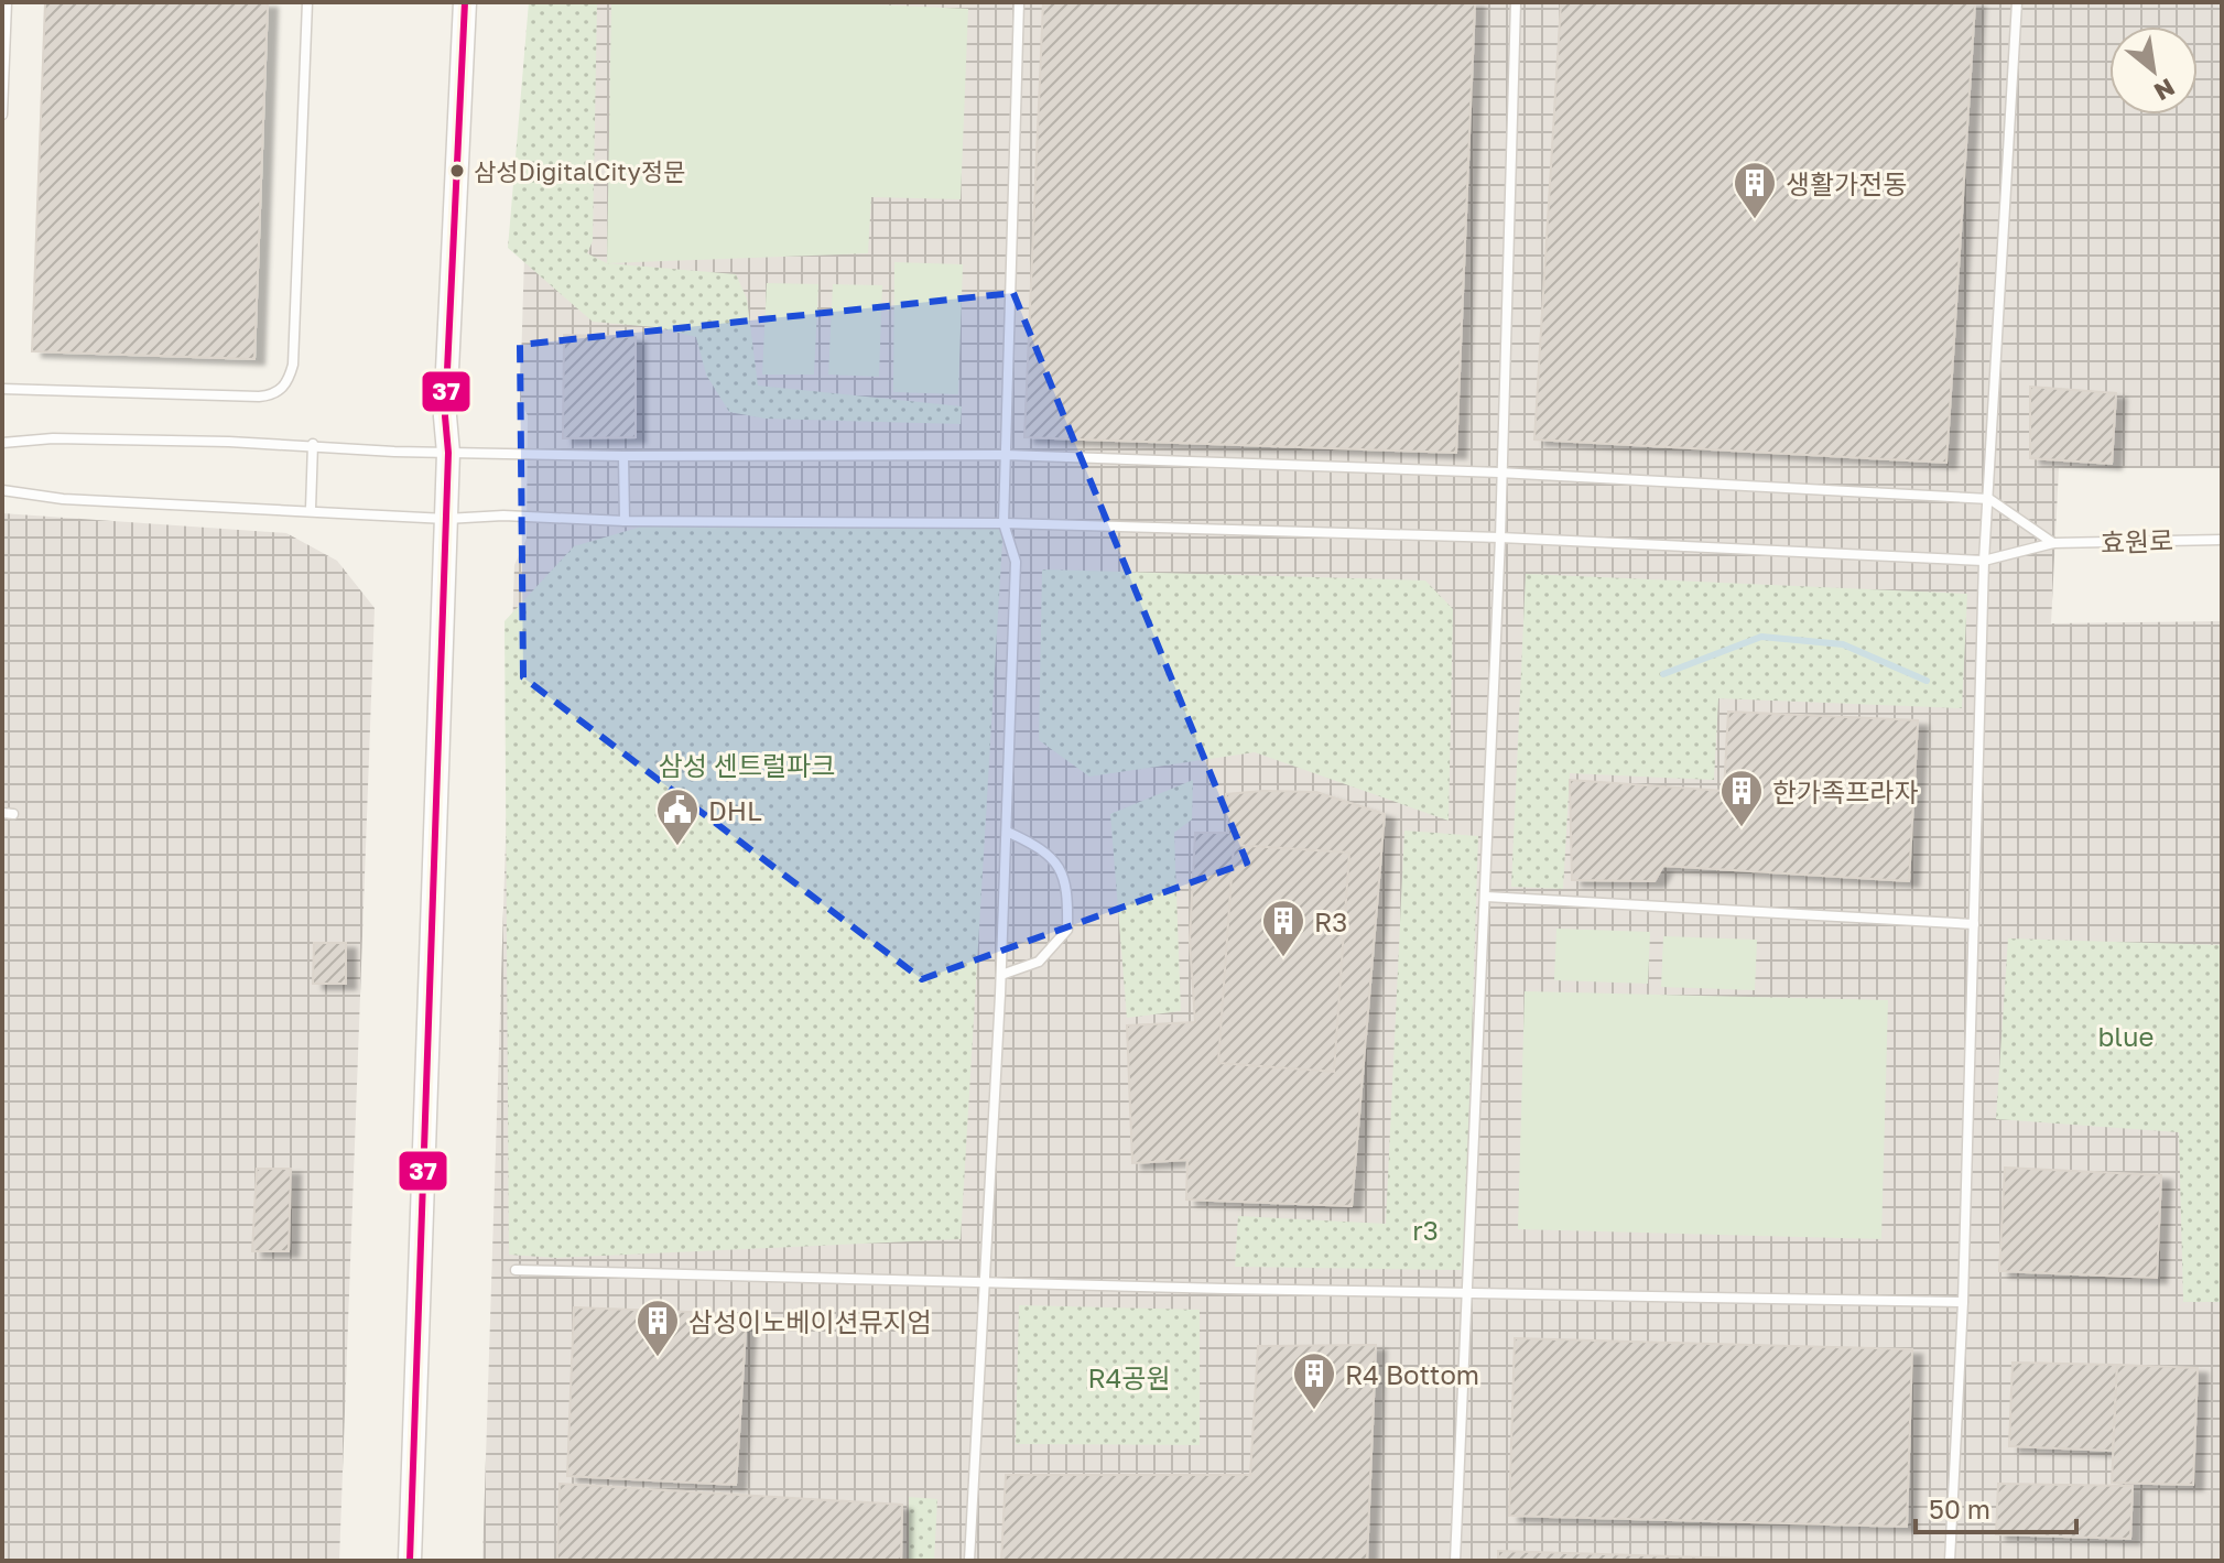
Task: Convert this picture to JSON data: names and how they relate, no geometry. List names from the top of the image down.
{
  "streets": {
    "lane": ["효원로"]
  },
  "parks": [
    "삼성 센트럴파크",
    "blue",
    "r3",
    "R4공원"
  ],
  "places": {
    "other": ["삼성DigitalCity정문"],
    "building": [
      "생활가전동",
      "한가족프라자",
      "R3",
      "삼성이노베이션뮤지엄",
      "R4 Bottom"
    ],
    "public building": ["DHL"]
  },
  "lines": ["transit line 37"],
  "scale_bar": "50 m",
  "north": "bottom right"
}
